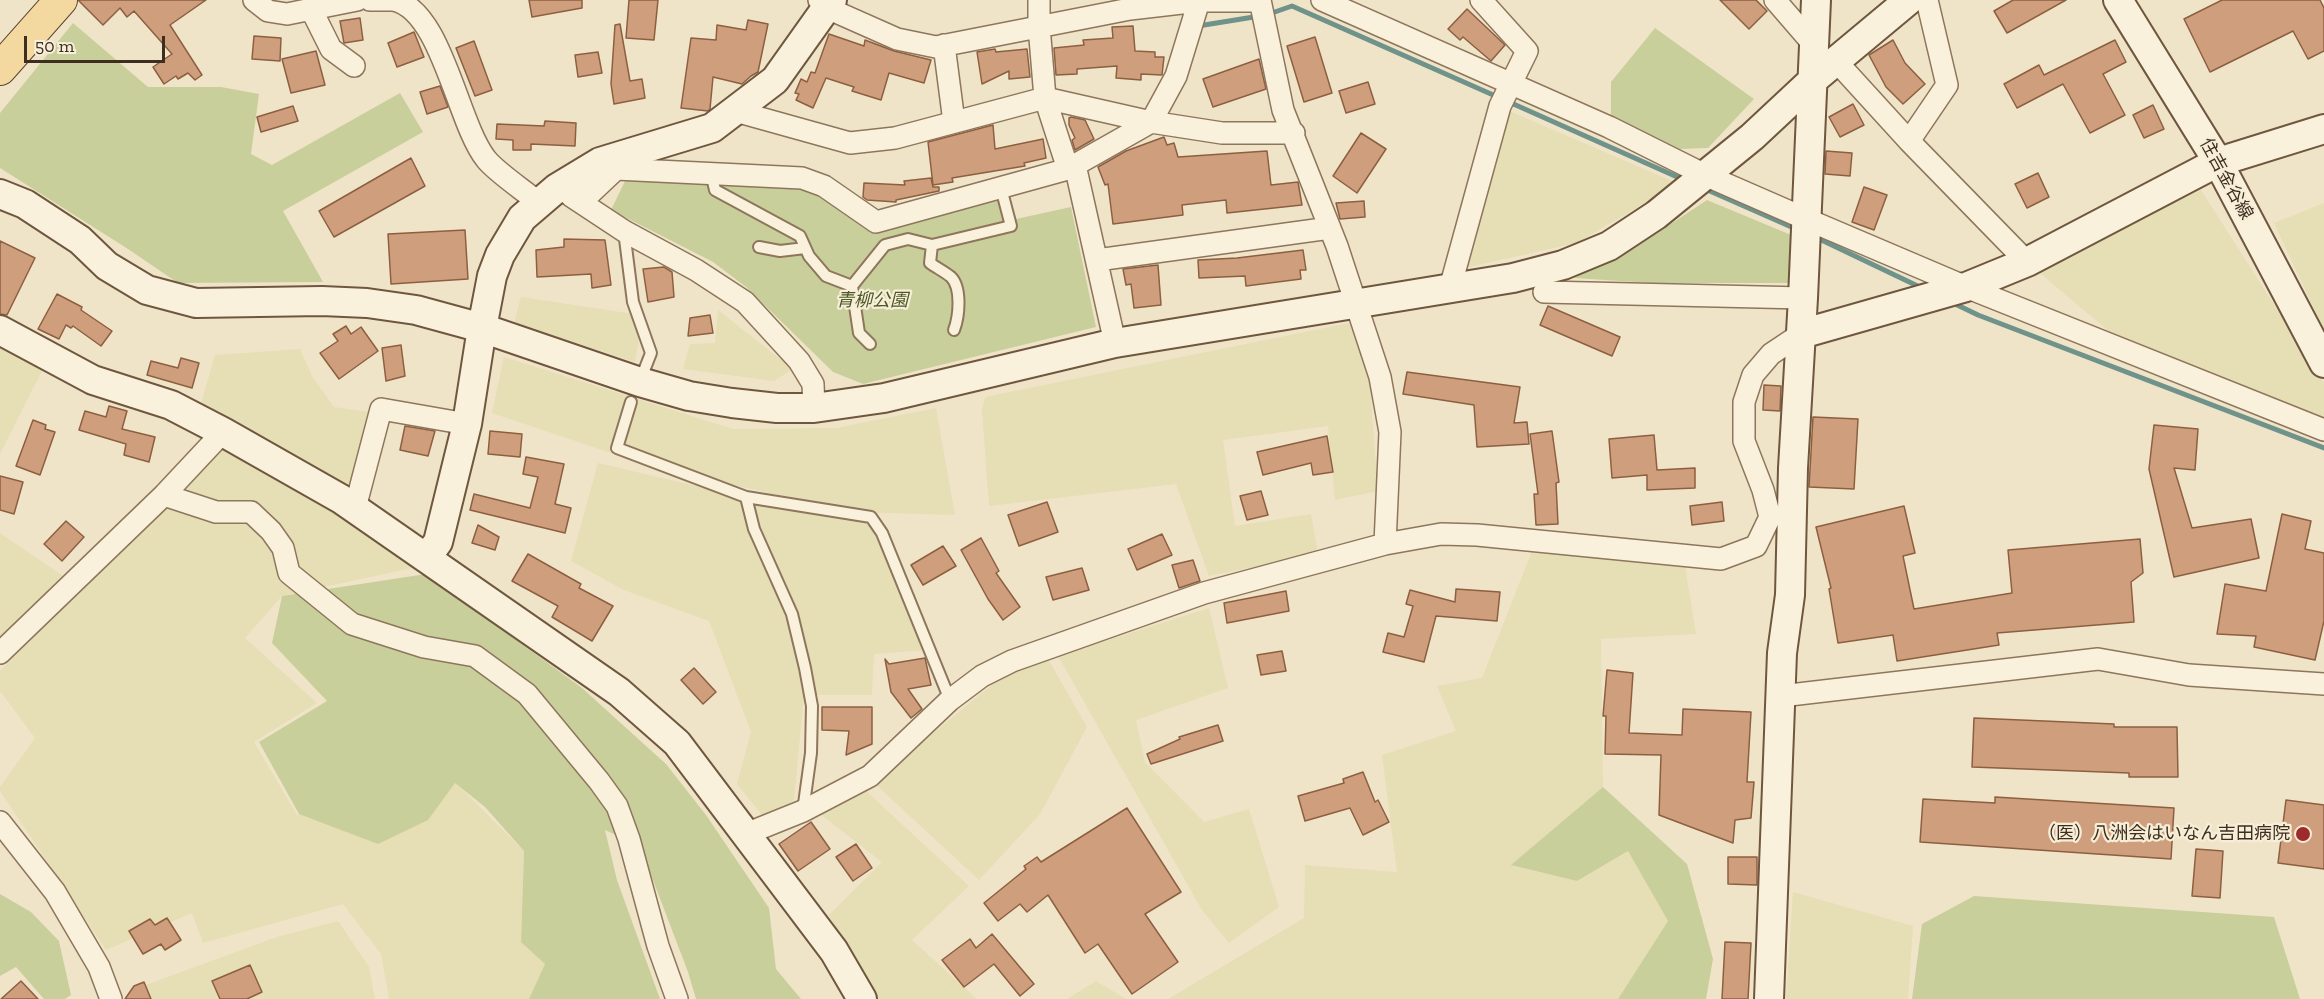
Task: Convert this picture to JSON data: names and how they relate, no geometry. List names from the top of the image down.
{
  "streets": {
    "street": ["住吉金谷線"]
  },
  "parks": ["青柳公園"],
  "places": ["（医）八洲会はいなん吉田病院"],
  "scale_bar": "50 m"
}
